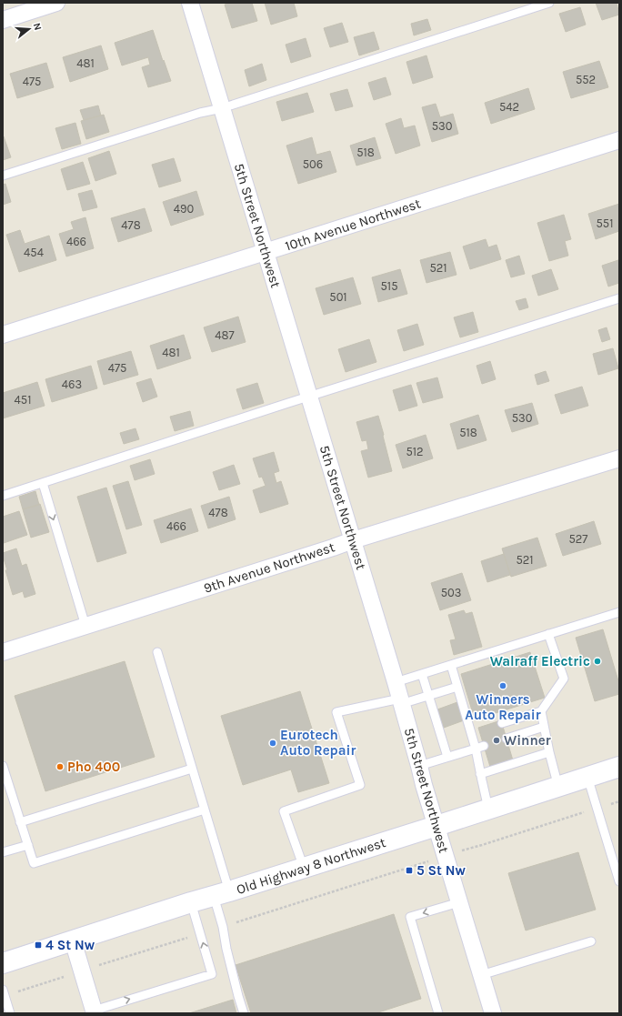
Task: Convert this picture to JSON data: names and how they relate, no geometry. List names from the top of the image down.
{
  "streets": {
    "street": [
      "10th Avenue Northwest",
      "5th Street Northwest",
      "9th Avenue Northwest",
      "Old Highway 8 Northwest"
    ]
  },
  "crossings": [
    ["10th Avenue Northwest", "5th Street Northwest"],
    ["5th Street Northwest", "9th Avenue Northwest"],
    ["5th Street Northwest", "Old Highway 8 Northwest"]
  ],
  "places": {
    "other": [
      "Walraff Electric",
      "Winners Auto Repair",
      "Winner",
      "Eurotech Auto Repair",
      "Pho 400"
    ],
    "transit": ["5 St Nw", "4 St Nw"]
  },
  "house_numbers": [
    "481",
    "552",
    "475",
    "542",
    "530",
    "518",
    "506",
    "490",
    "551",
    "478",
    "466",
    "454",
    "521",
    "515",
    "501",
    "487",
    "481",
    "475",
    "463",
    "451",
    "530",
    "518",
    "512",
    "478",
    "466",
    "527",
    "521",
    "503"
  ],
  "north": "right"
}
